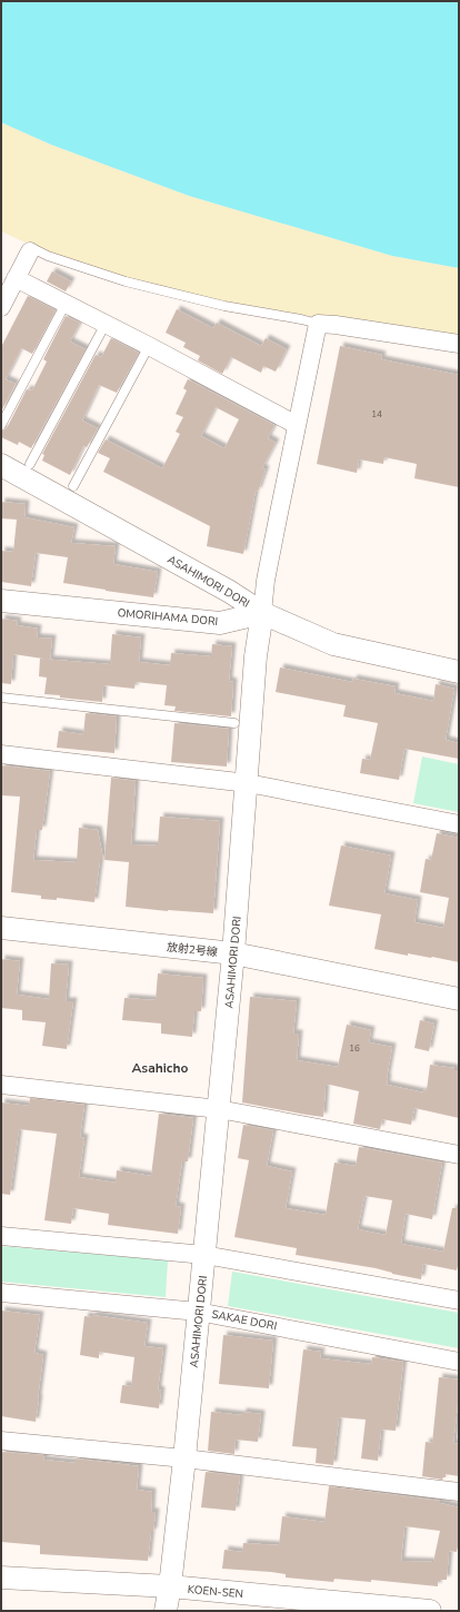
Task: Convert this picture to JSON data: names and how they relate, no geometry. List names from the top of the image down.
{
  "streets": {
    "street": [
      "ASAHIMORI DORI",
      "OMORIHAMA DORI",
      "放射2号線",
      "SAKAE DORI",
      "KOEN-SEN"
    ]
  },
  "crossings": [
    ["ASAHIMORI DORI", "OMORIHAMA DORI"],
    ["ASAHIMORI DORI", "放射2号線"],
    ["ASAHIMORI DORI", "SAKAE DORI"],
    ["ASAHIMORI DORI", "KOEN-SEN"]
  ],
  "districts": ["Asahicho"],
  "house_numbers": ["14", "16"]
}
